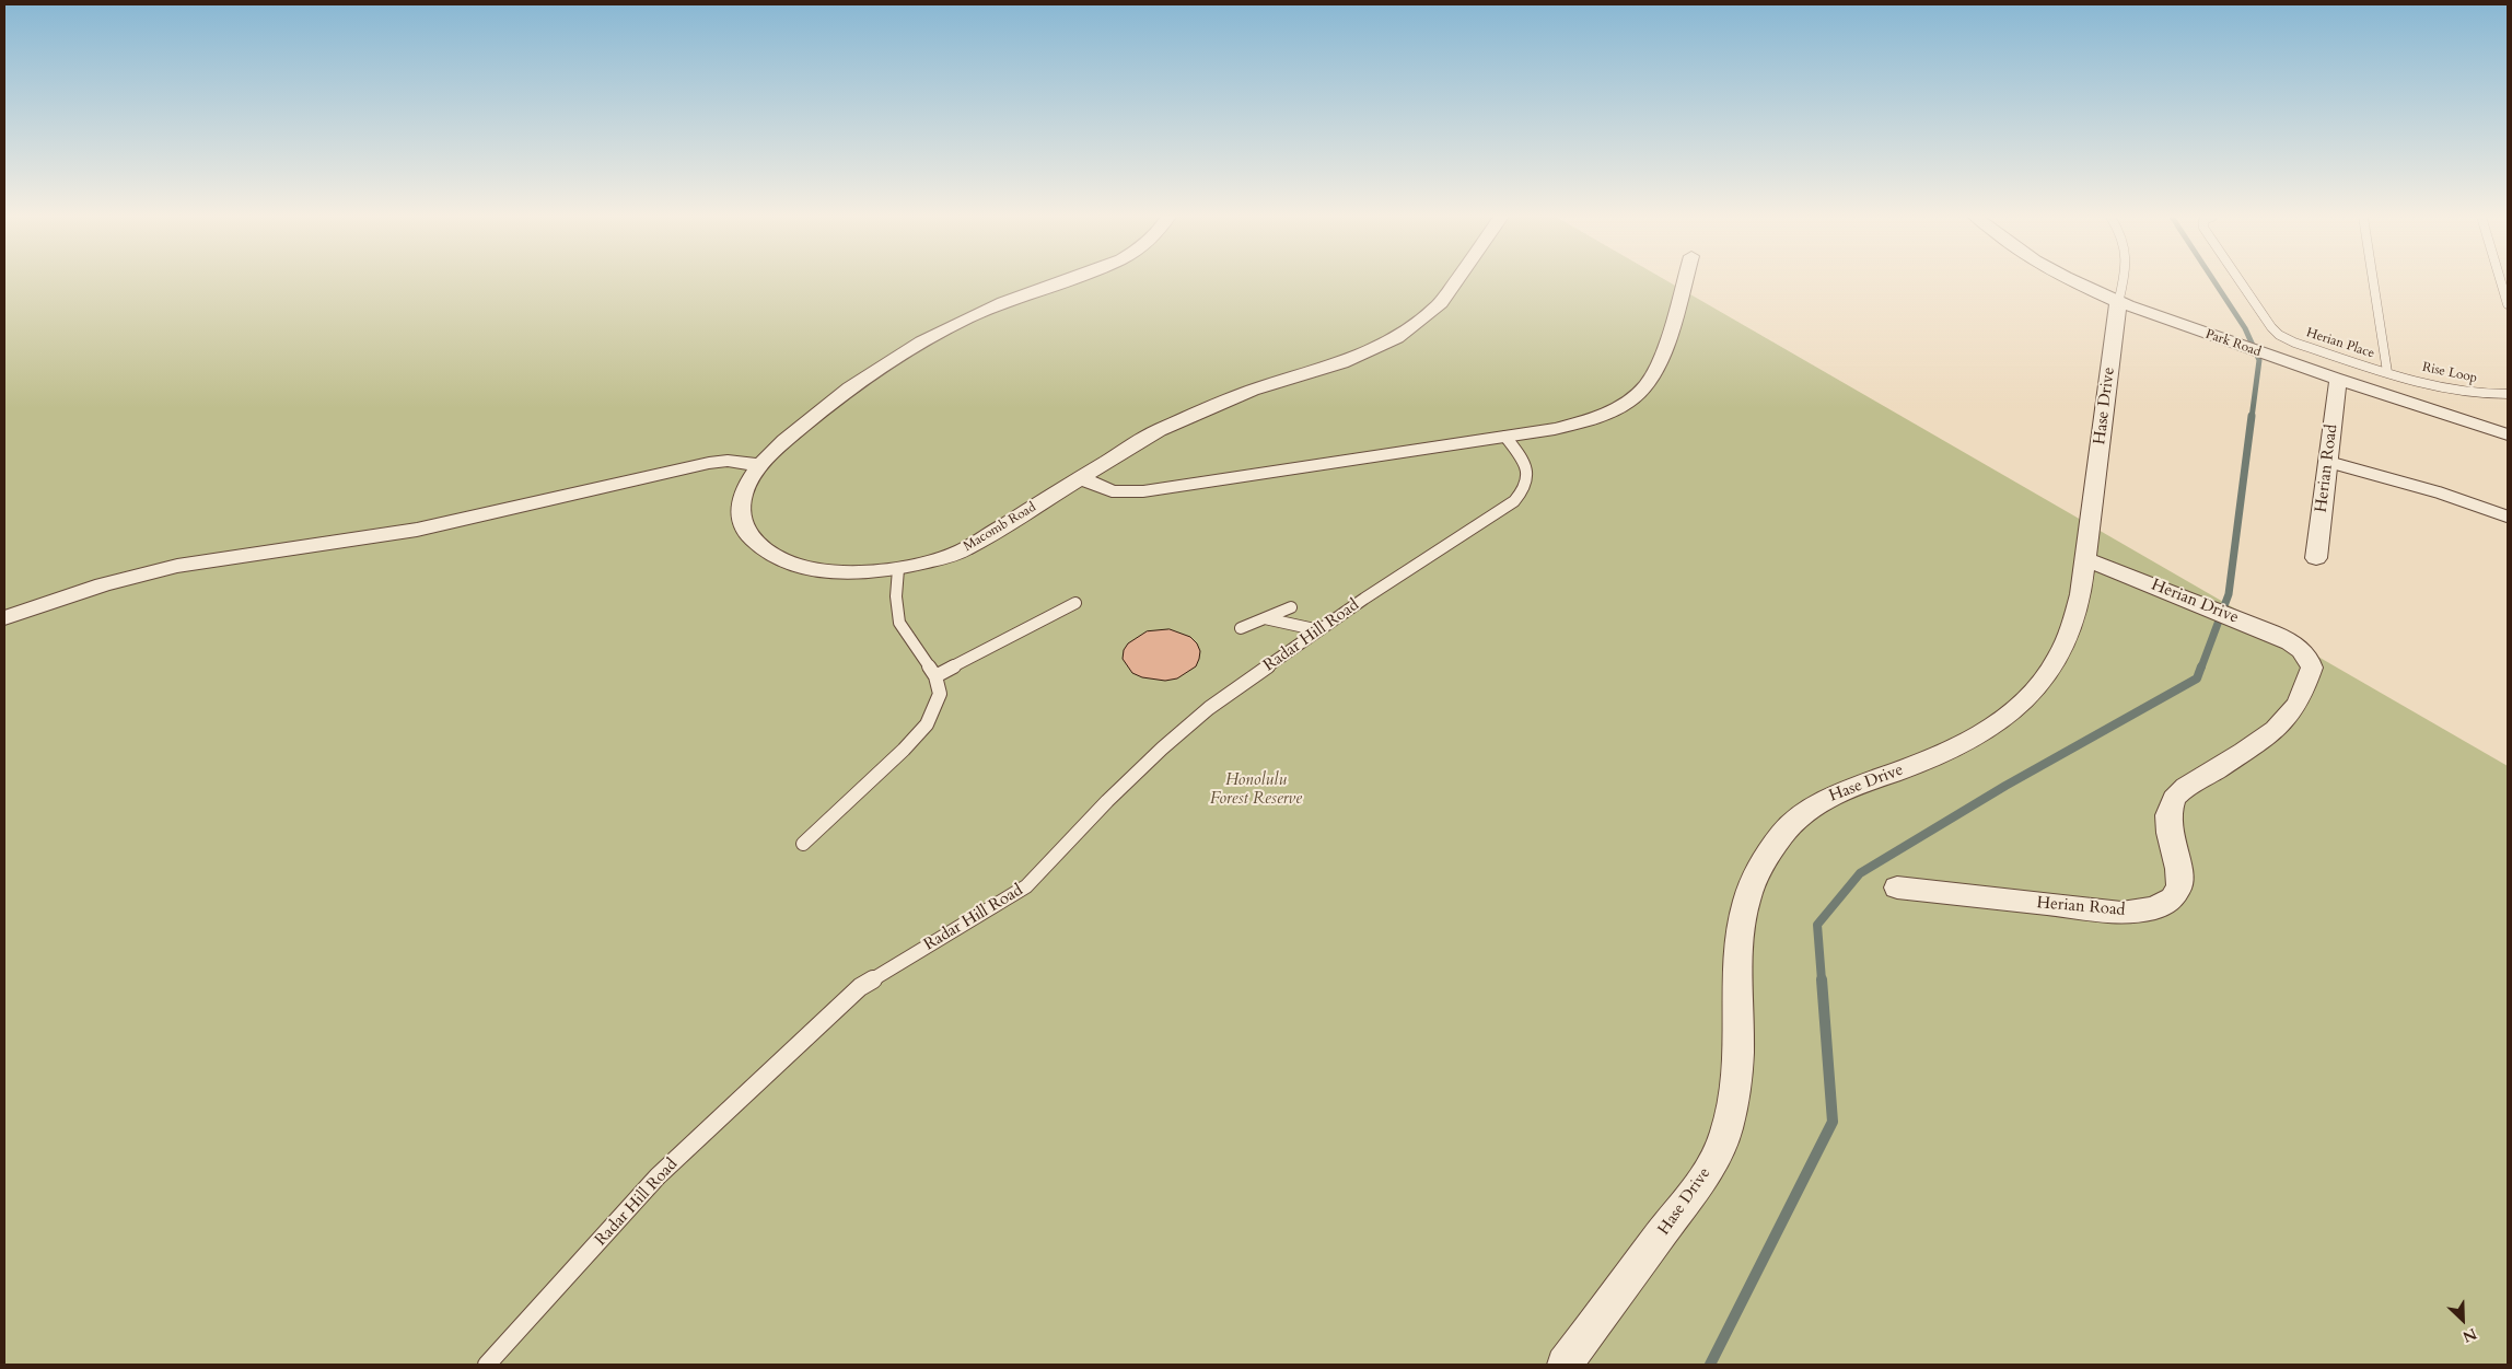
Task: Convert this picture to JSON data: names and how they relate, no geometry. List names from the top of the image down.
{
  "streets": {
    "street": [
      "Park Road",
      "Hase Drive",
      "Herian Road",
      "Macomb Road",
      "Herian Drive"
    ],
    "lane": ["Herian Place", "Rise Loop", "Radar Hill Road"]
  },
  "crossings": [
    ["Park Road", "Hase Drive"],
    ["Park Road", "Herian Road"],
    ["Herian Place", "Rise Loop"],
    ["Hase Drive", "Herian Drive"],
    ["Herian Road", "Herian Drive"]
  ],
  "parks": ["Honolulu Forest Reserve"],
  "north": "bottom right"
}
